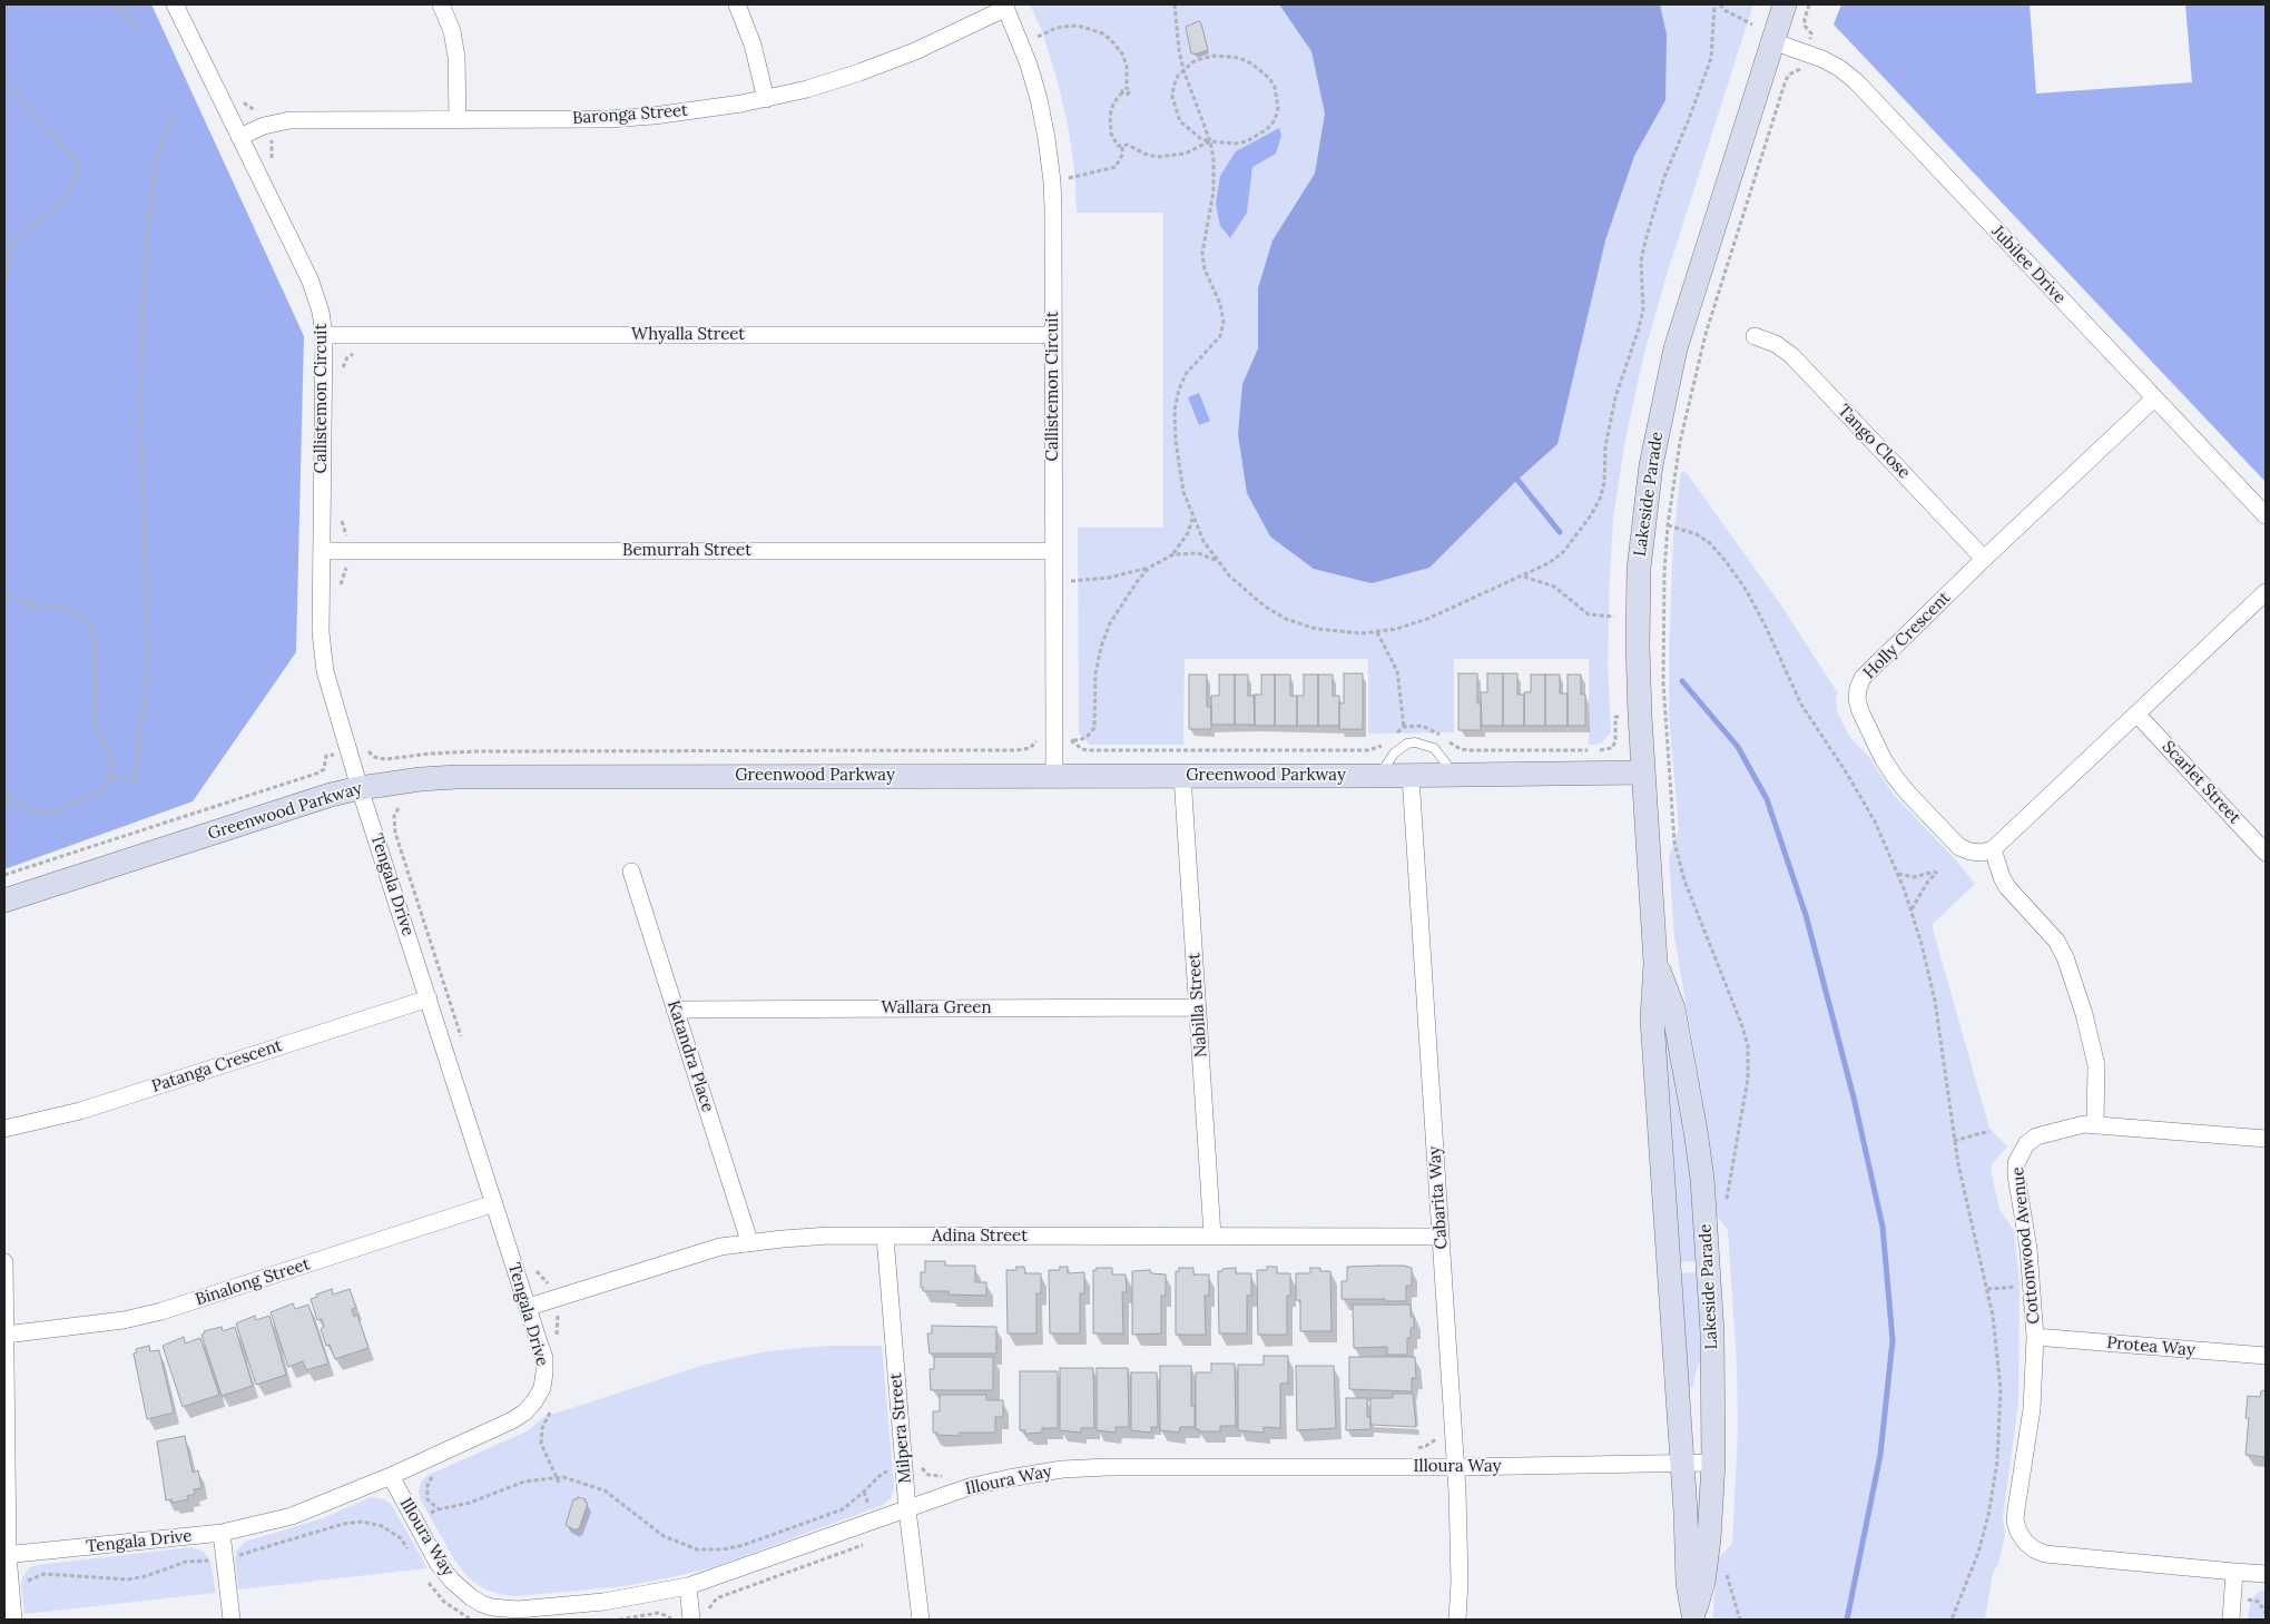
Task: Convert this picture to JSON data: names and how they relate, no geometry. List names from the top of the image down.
{
  "streets": {
    "street": [
      "Baronga Street",
      "Jubilee Drive",
      "Whyalla Street",
      "Callistemon Circuit",
      "Tango Close",
      "Lakeside Parade",
      "Bemurrah Street",
      "Holly Crescent",
      "Greenwood Parkway",
      "Scarlet Street",
      "Tengala Drive",
      "Nabilla Street",
      "Wallara Green",
      "Katandra Place",
      "Patanga Crescent",
      "Cabarita Way",
      "Adina Street",
      "Cottonwood Avenue",
      "Binalong Street",
      "Protea Way",
      "Milpera Street",
      "Illoura Way"
    ]
  },
  "crossings": [
    ["Baronga Street", "Callistemon Circuit"],
    ["Jubilee Drive", "Lakeside Parade"],
    ["Jubilee Drive", "Holly Crescent"],
    ["Whyalla Street", "Callistemon Circuit"],
    ["Callistemon Circuit", "Bemurrah Street"],
    ["Callistemon Circuit", "Greenwood Parkway"],
    ["Callistemon Circuit", "Tengala Drive"],
    ["Tango Close", "Holly Crescent"],
    ["Lakeside Parade", "Greenwood Parkway"],
    ["Lakeside Parade", "Illoura Way"],
    ["Greenwood Parkway", "Tengala Drive"],
    ["Greenwood Parkway", "Nabilla Street"],
    ["Greenwood Parkway", "Cabarita Way"],
    ["Tengala Drive", "Patanga Crescent"],
    ["Tengala Drive", "Adina Street"],
    ["Tengala Drive", "Binalong Street"],
    ["Tengala Drive", "Illoura Way"],
    ["Nabilla Street", "Wallara Green"],
    ["Nabilla Street", "Adina Street"],
    ["Wallara Green", "Katandra Place"],
    ["Katandra Place", "Adina Street"],
    ["Cabarita Way", "Adina Street"],
    ["Cabarita Way", "Illoura Way"],
    ["Adina Street", "Milpera Street"],
    ["Cottonwood Avenue", "Protea Way"],
    ["Milpera Street", "Illoura Way"]
  ]
}
